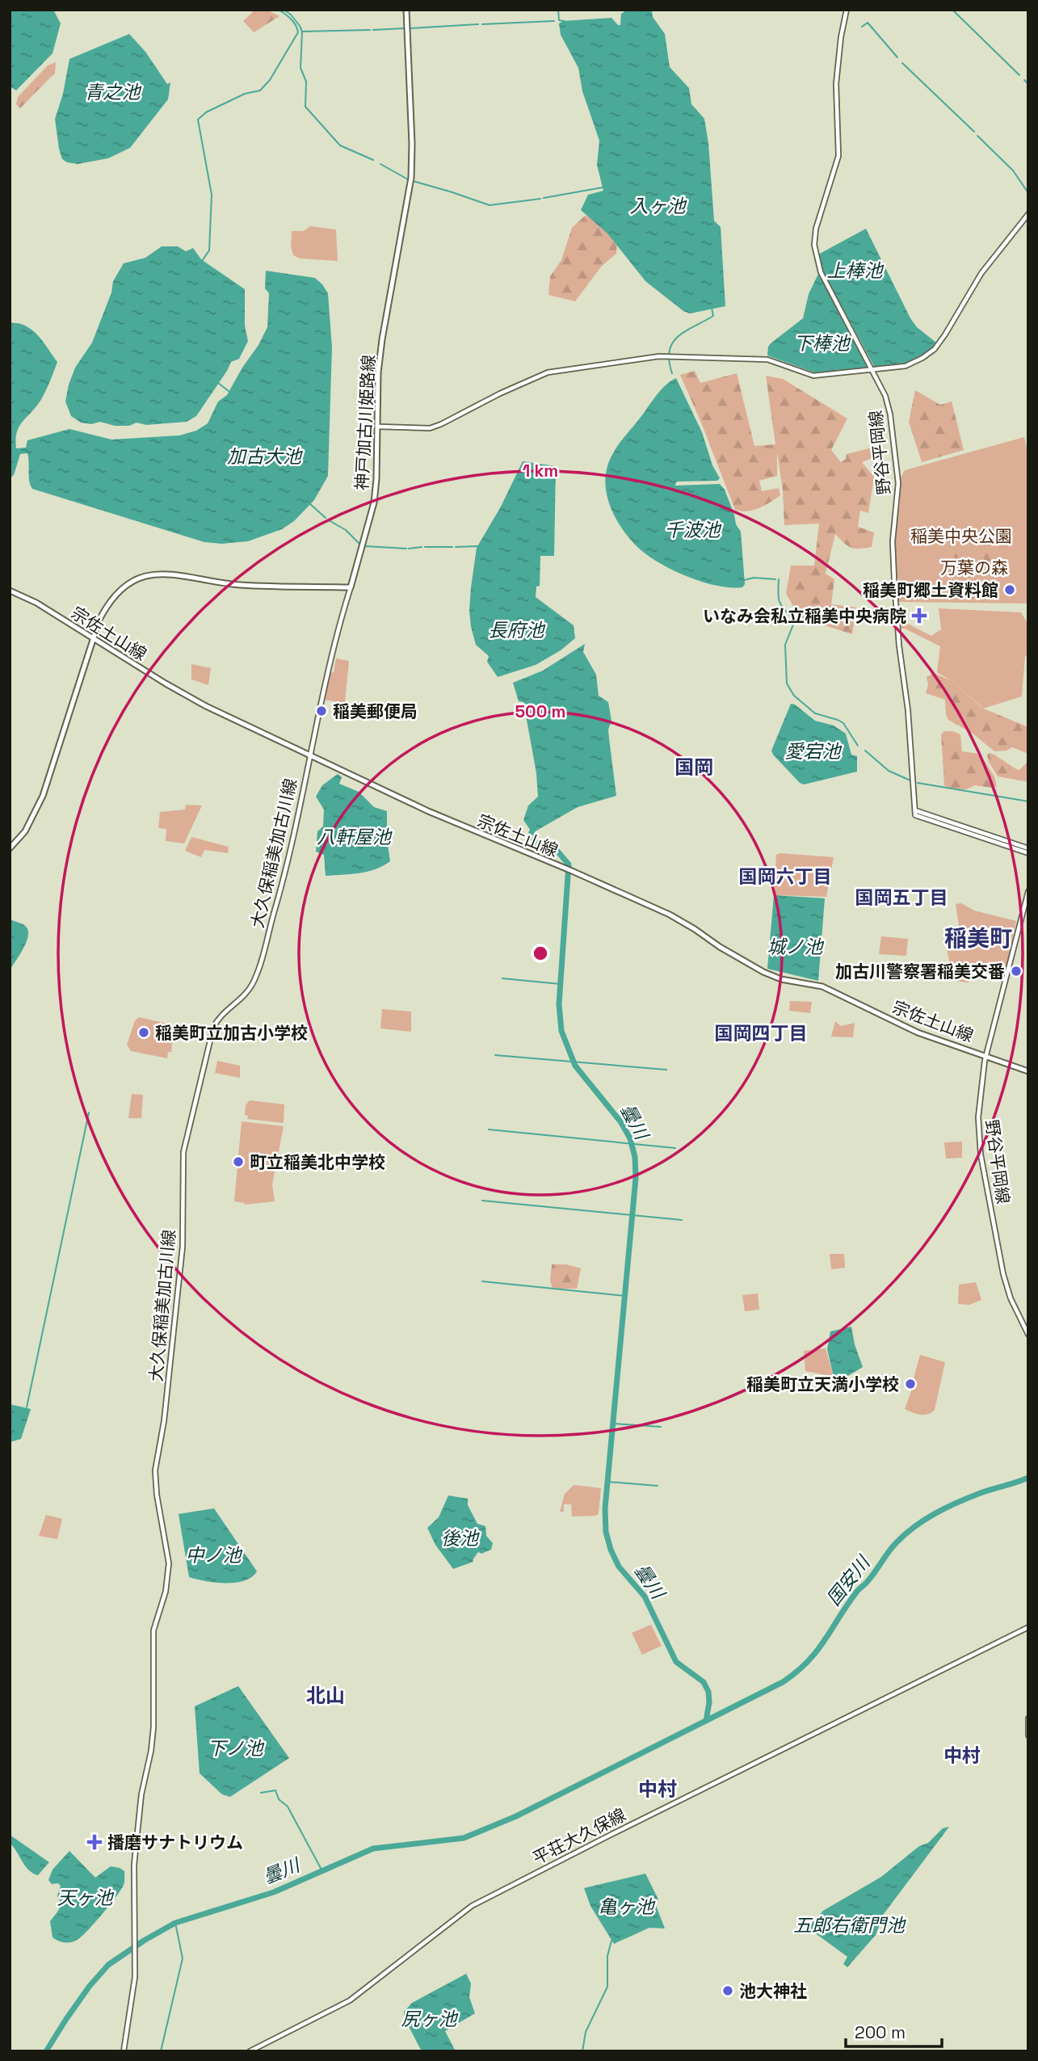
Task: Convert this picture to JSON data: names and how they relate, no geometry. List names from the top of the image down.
{
  "streets": {
    "main road": [
      "神戸加古川姫路線",
      "野谷平岡線",
      "宗佐土山線",
      "大久保稲美加古川線",
      "平荘大久保線"
    ]
  },
  "crossings": [
    ["神戸加古川姫路線", "大久保稲美加古川線"],
    ["野谷平岡線", "宗佐土山線"],
    ["宗佐土山線", "大久保稲美加古川線"]
  ],
  "districts": [
    "国岡",
    "国岡六丁目",
    "国岡五丁目",
    "稲美町",
    "国岡四丁目",
    "北山",
    "中村",
    "中村"
  ],
  "water": [
    "青之池",
    "入ヶ池",
    "上棒池",
    "下棒池",
    "加古大池",
    "千波池",
    "長府池",
    "愛宕池",
    "八軒屋池",
    "城ノ池",
    "曇川",
    "後池",
    "中ノ池",
    "国安川",
    "下ノ池",
    "天ヶ池",
    "亀ヶ池",
    "五郎右衛門池",
    "尻ヶ池"
  ],
  "parks": ["稲美中央公園", "万葉の森"],
  "places": {
    "other": [
      "稲美町郷土資料館",
      "稲美郵便局",
      "加古川警察署稲美交番",
      "稲美町立加古小学校",
      "町立稲美北中学校",
      "稲美町立天満小学校",
      "池大神社"
    ],
    "health": ["いなみ会私立稲美中央病院", "播磨サナトリウム"]
  },
  "scale_bar": "200 m",
  "rings": ["1 km", "500 m"]
}
